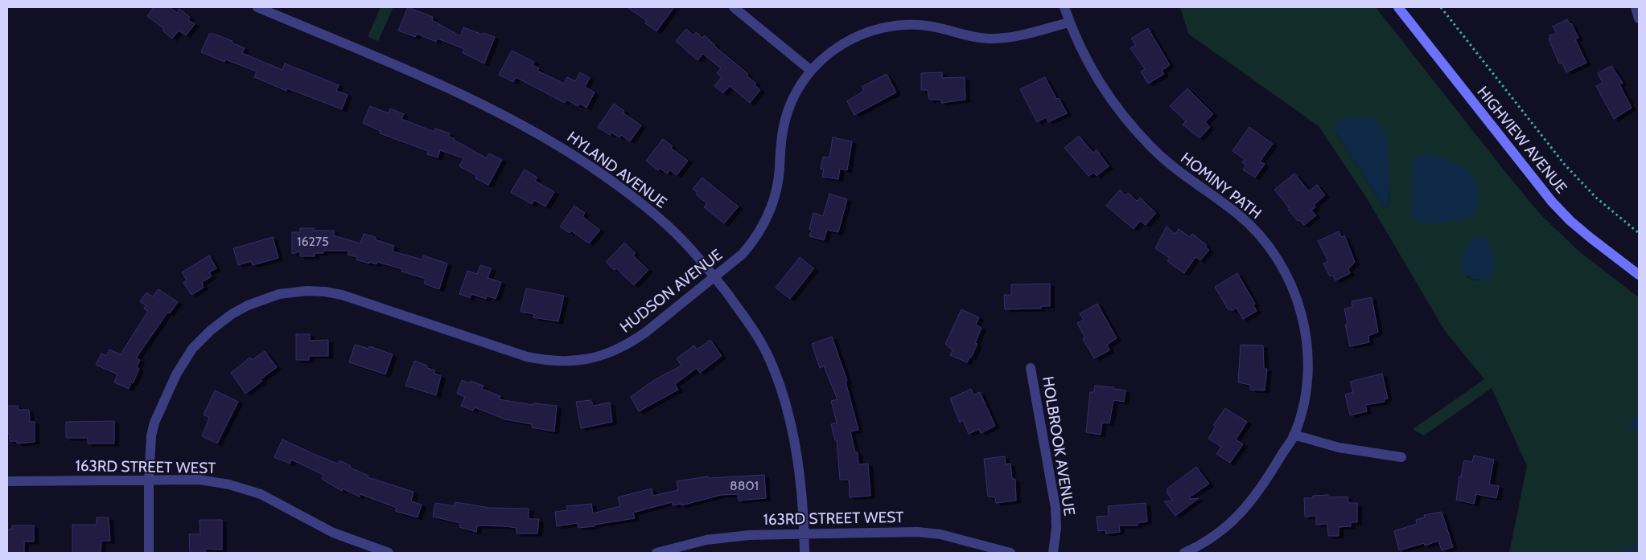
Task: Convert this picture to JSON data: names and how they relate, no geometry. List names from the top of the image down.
{
  "streets": {
    "street": [
      "HIGHVIEW AVENUE",
      "HYLAND AVENUE",
      "HOMINY PATH",
      "HUDSON AVENUE",
      "HOLBROOK AVENUE",
      "163RD STREET WEST"
    ]
  },
  "crossings": [
    ["HYLAND AVENUE", "HUDSON AVENUE"],
    ["HYLAND AVENUE", "163RD STREET WEST"],
    ["HOMINY PATH", "HUDSON AVENUE"],
    ["HUDSON AVENUE", "163RD STREET WEST"]
  ],
  "house_numbers": ["16275", "8801"]
}
